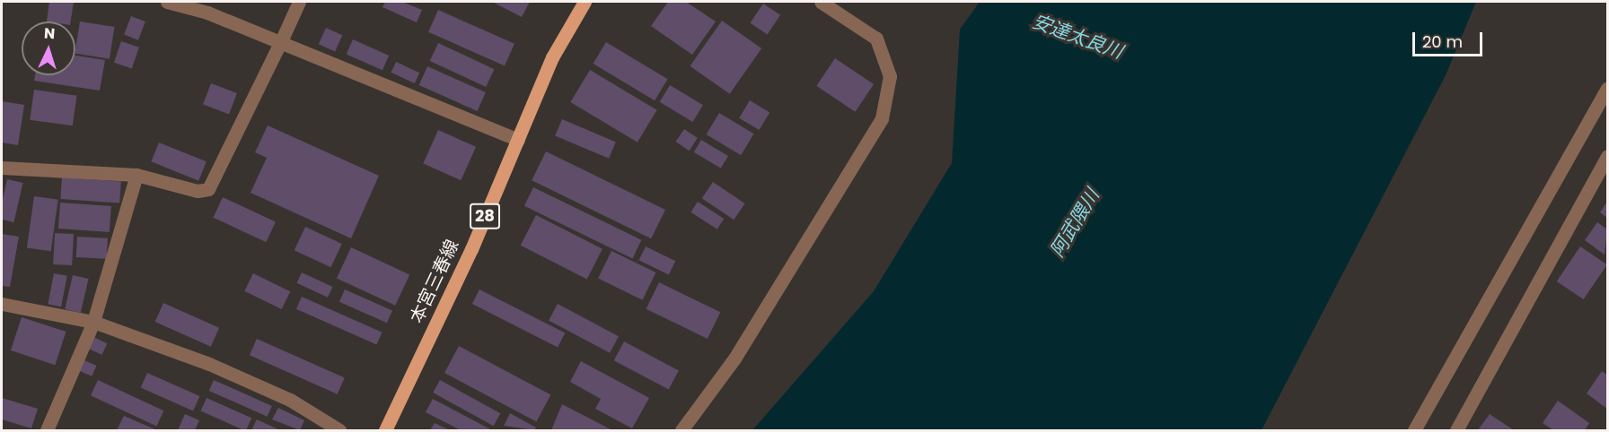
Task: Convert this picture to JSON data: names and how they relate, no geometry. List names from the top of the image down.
{
  "streets": {
    "main road": ["28", "本宮三春線"]
  },
  "water": ["安達太良川", "阿武隈川"],
  "scale_bar": "20 m",
  "north": "top"
}
